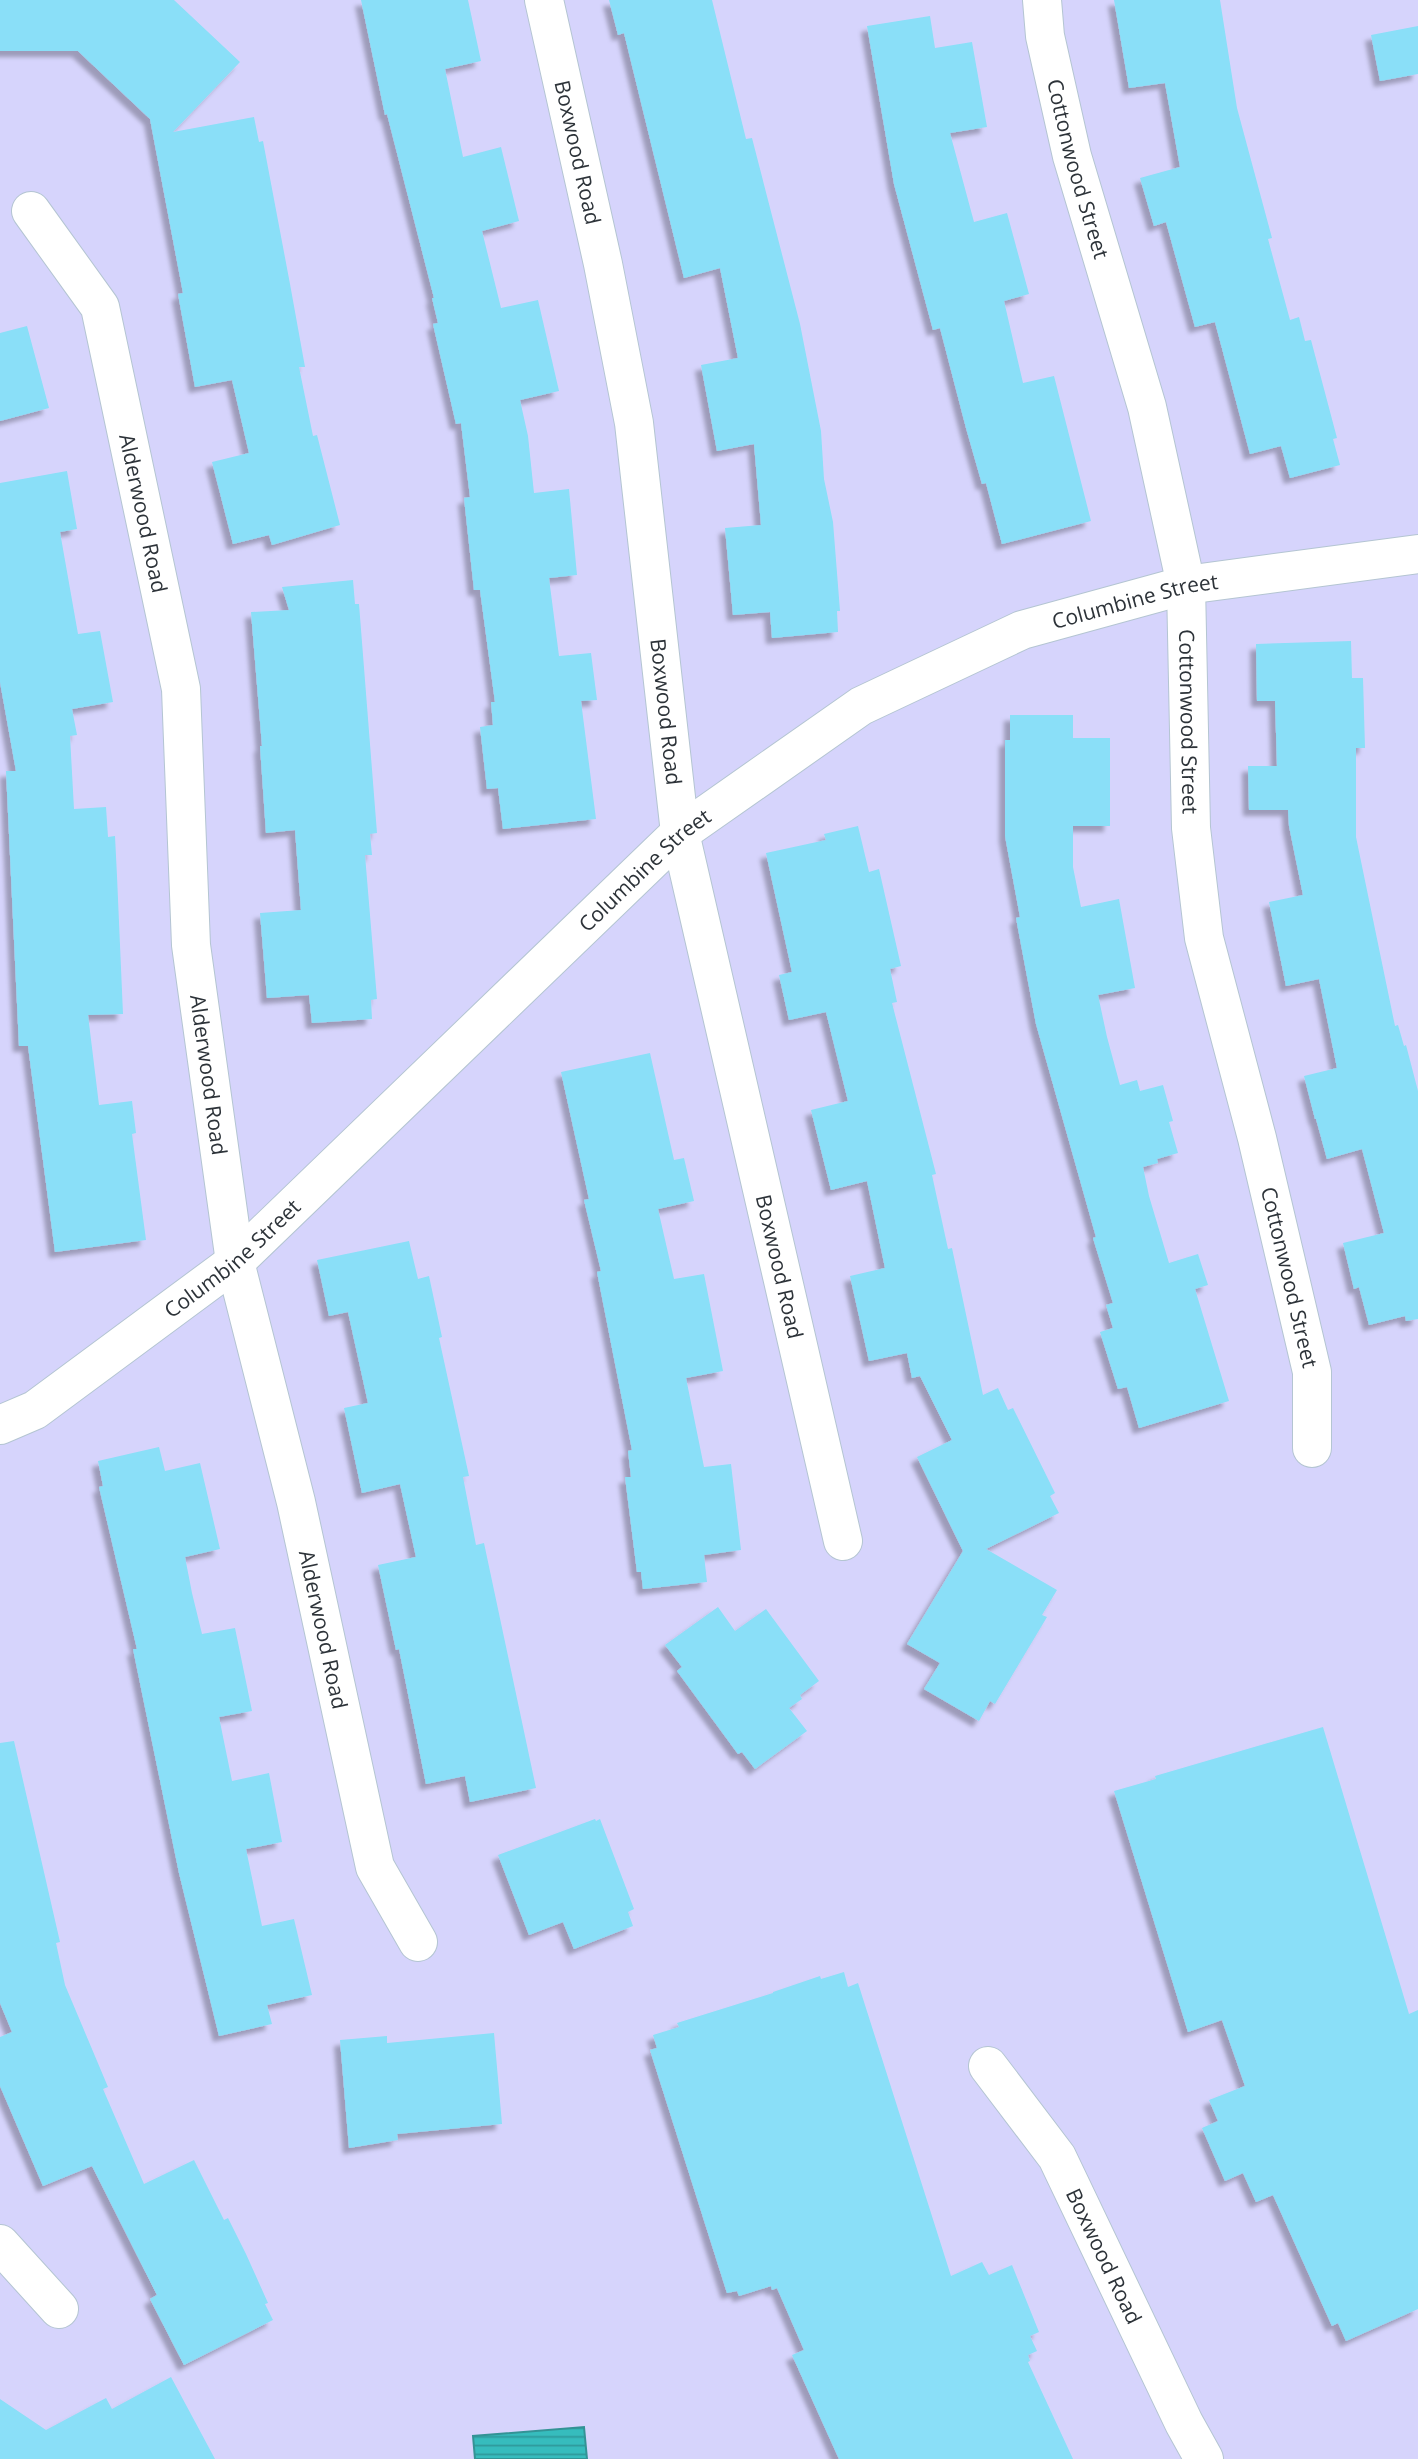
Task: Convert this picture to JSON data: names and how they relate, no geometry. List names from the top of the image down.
{
  "streets": {
    "street": [
      "Boxwood Road",
      "Cottonwood Street",
      "Alderwood Road",
      "Columbine Street"
    ]
  },
  "crossings": [
    ["Boxwood Road", "Columbine Street"],
    ["Cottonwood Street", "Columbine Street"],
    ["Alderwood Road", "Columbine Street"]
  ]
}
